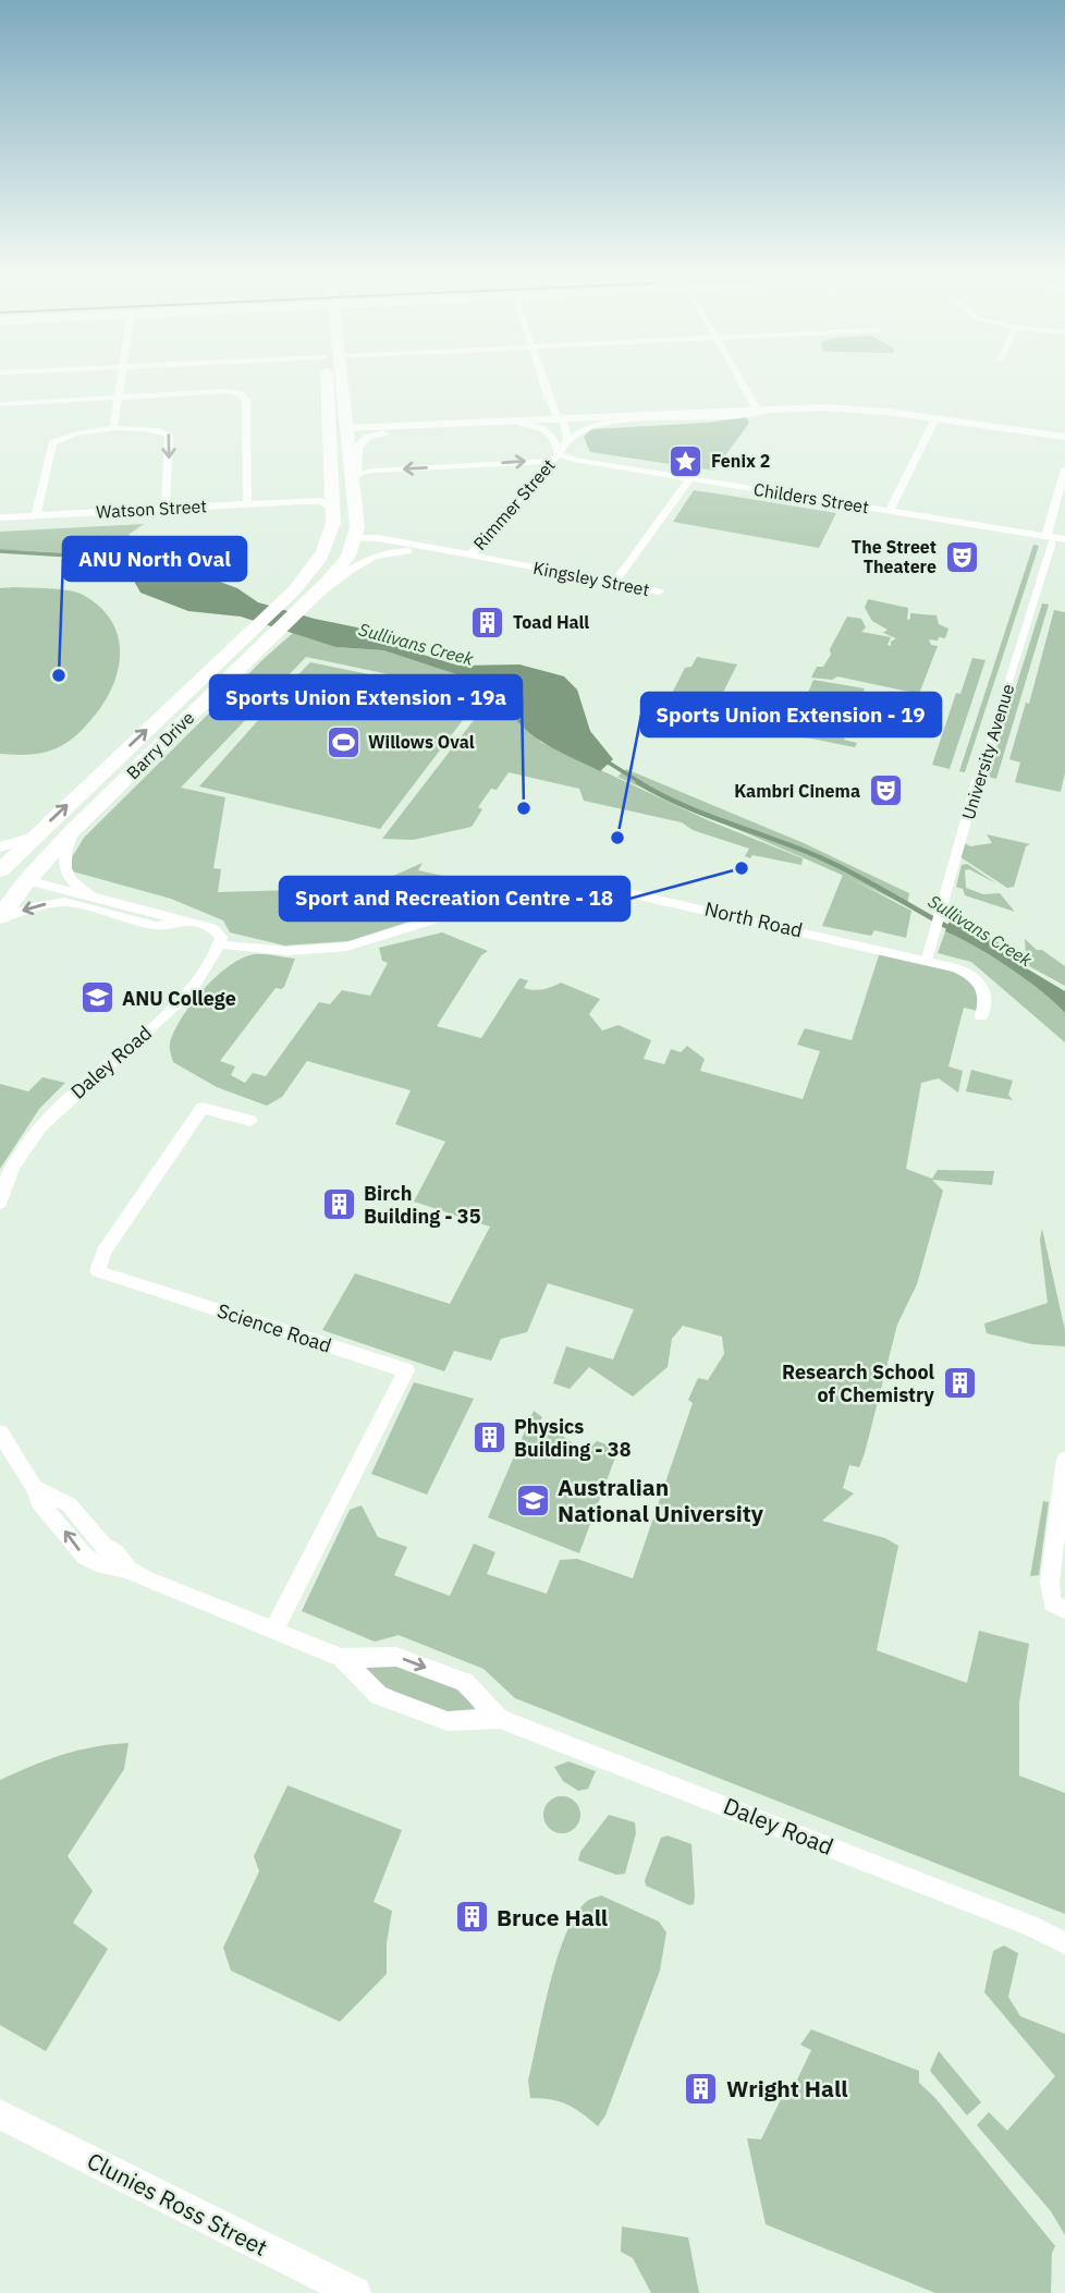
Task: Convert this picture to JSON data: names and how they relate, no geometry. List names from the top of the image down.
{
  "streets": {
    "main road": ["Barry Drive"],
    "street": [
      "Childers Street",
      "Rimmer Street",
      "Watson Street",
      "Kingsley Street",
      "University Avenue",
      "North Road",
      "Daley Road",
      "Science Road",
      "Clunies Ross Street"
    ]
  },
  "crossings": [
    ["Childers Street", "Rimmer Street"],
    ["Childers Street", "University Avenue"],
    ["Rimmer Street", "Kingsley Street"],
    ["Watson Street", "Barry Drive"],
    ["Kingsley Street", "Barry Drive"],
    ["University Avenue", "North Road"],
    ["North Road", "Daley Road"],
    ["Daley Road", "Science Road"]
  ],
  "water": ["Sullivans Creek"],
  "places": {
    "place": ["Fenix 2"],
    "theatre": ["The Street Theatere", "Kambri Cinema"],
    "building": [
      "Toad Hall",
      "Birch Building - 35",
      "Research School of Chemistry",
      "Physics Building - 38",
      "Bruce Hall",
      "Wright Hall"
    ],
    "other": [
      "ANU North Oval",
      "Sports Union Extension - 19a",
      "Sports Union Extension - 19",
      "Sport and Recreation Centre - 18"
    ],
    "sports": ["Willows Oval"],
    "school or university": ["ANU College", "Australian National University"]
  }
}
